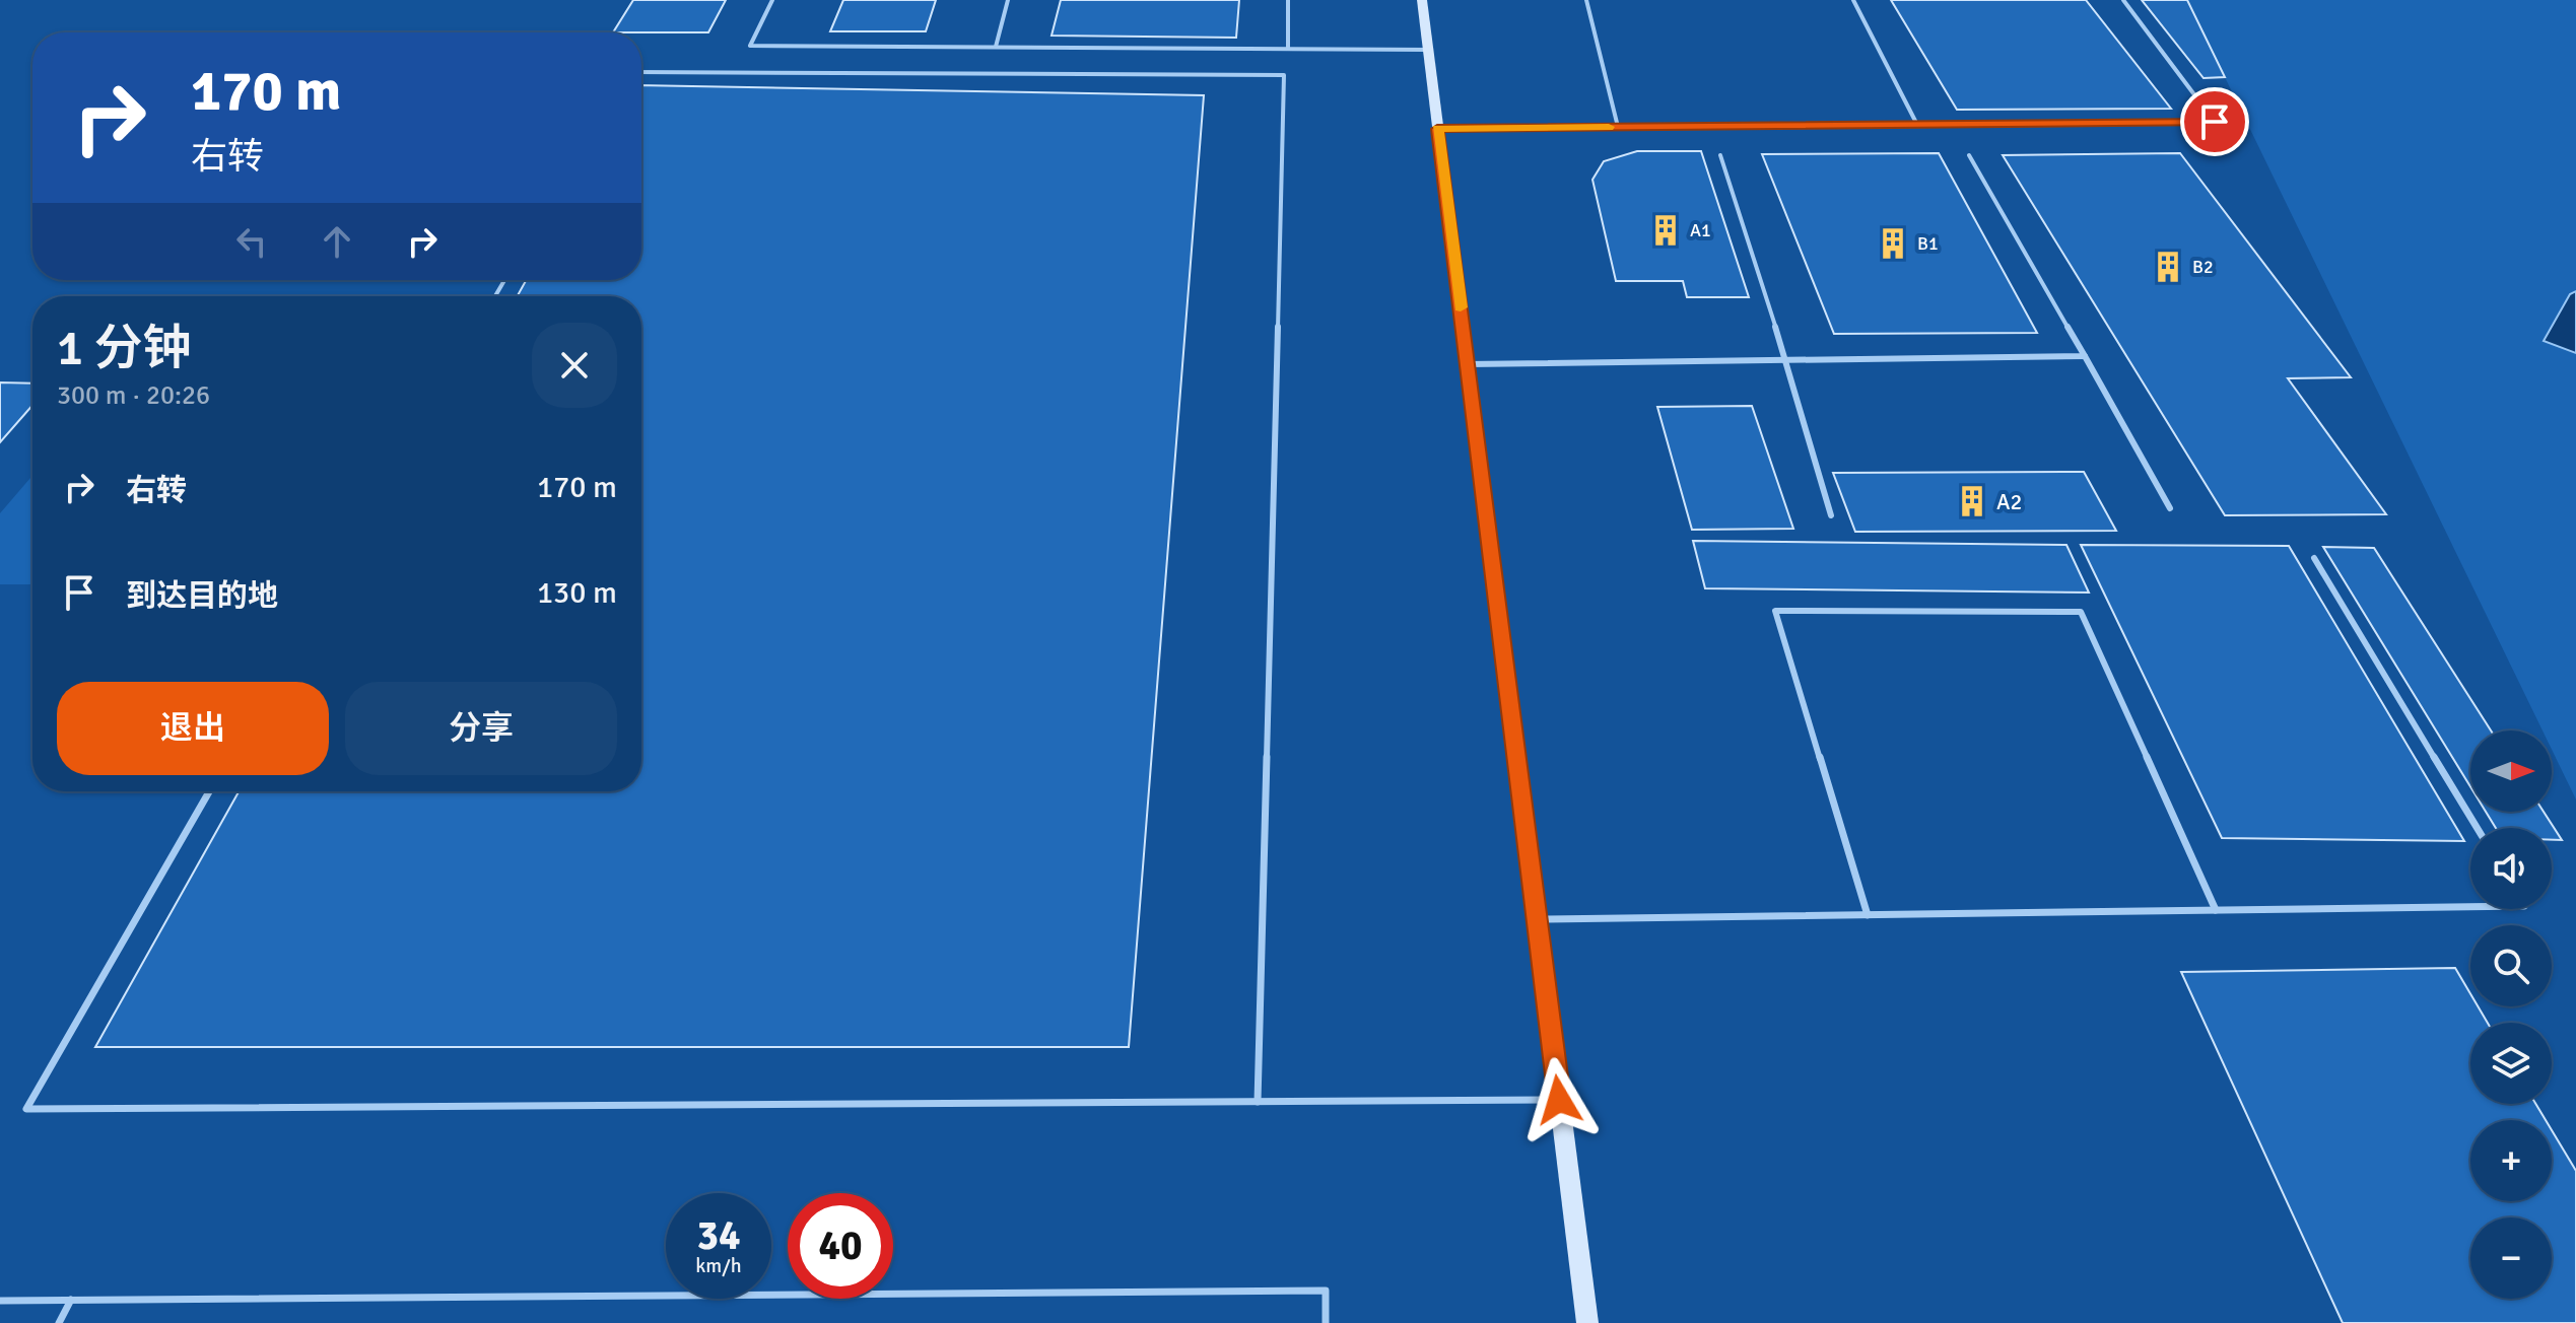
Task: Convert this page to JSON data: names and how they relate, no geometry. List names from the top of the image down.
{
  "places": {
    "building": [
      "A1",
      "B1",
      "B2",
      "A2"
    ]
  },
  "north": "right",
  "page": {
    "turn": ["170 m", "右转"],
    "heading": ["1 分钟", "300 m · 20:26"],
    "list": [
      {
        "name": "右转",
        "value": "170 m"
      },
      {
        "name": "到达目的地",
        "value": "130 m"
      }
    ],
    "buttons": ["退出", "分享"],
    "map_buttons": ["+", "−"],
    "speed": "34 km/h",
    "limit": "40"
  }
}
